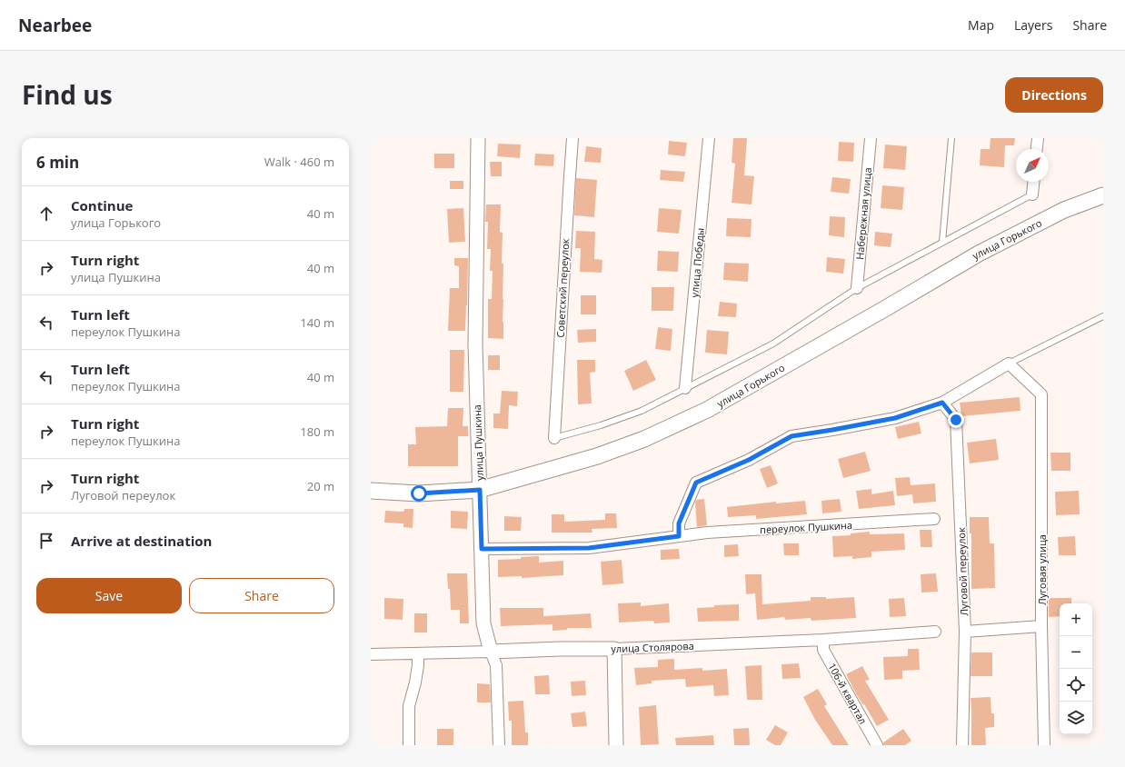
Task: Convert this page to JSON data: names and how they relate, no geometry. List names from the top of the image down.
{
  "streets": {
    "main road": ["улица Горького"],
    "street": [
      "Набережная улица",
      "улица Победы",
      "Советский переулок",
      "улица Пушкина",
      "переулок Пушкина",
      "Луговая улица",
      "Луговой переулок",
      "улица Столярова",
      "106-й квартал"
    ]
  },
  "crossings": [
    ["улица Горького", "улица Пушкина"],
    ["улица Пушкина", "переулок Пушкина"],
    ["улица Пушкина", "улица Столярова"],
    ["улица Столярова", "106-й квартал"]
  ],
  "north": "top right",
  "page": {
    "header": "Nearbee",
    "nav": ["Map", "Layers", "Share"],
    "title": "Find us",
    "buttons": [
      "Directions",
      ["Save", "Share"]
    ],
    "heading": ["6 min", "Walk · 460 m"],
    "list": [
      ["Continue", "улица Горького", "40 m"],
      ["Turn right", "улица Пушкина", "40 m"],
      ["Turn left", "переулок Пушкина", "140 m"],
      ["Turn left", "переулок Пушкина", "40 m"],
      ["Turn right", "переулок Пушкина", "180 m"],
      ["Turn right", "Луговой переулок", "20 m"],
      "Arrive at destination"
    ],
    "map_buttons": ["+", "−"]
  }
}
